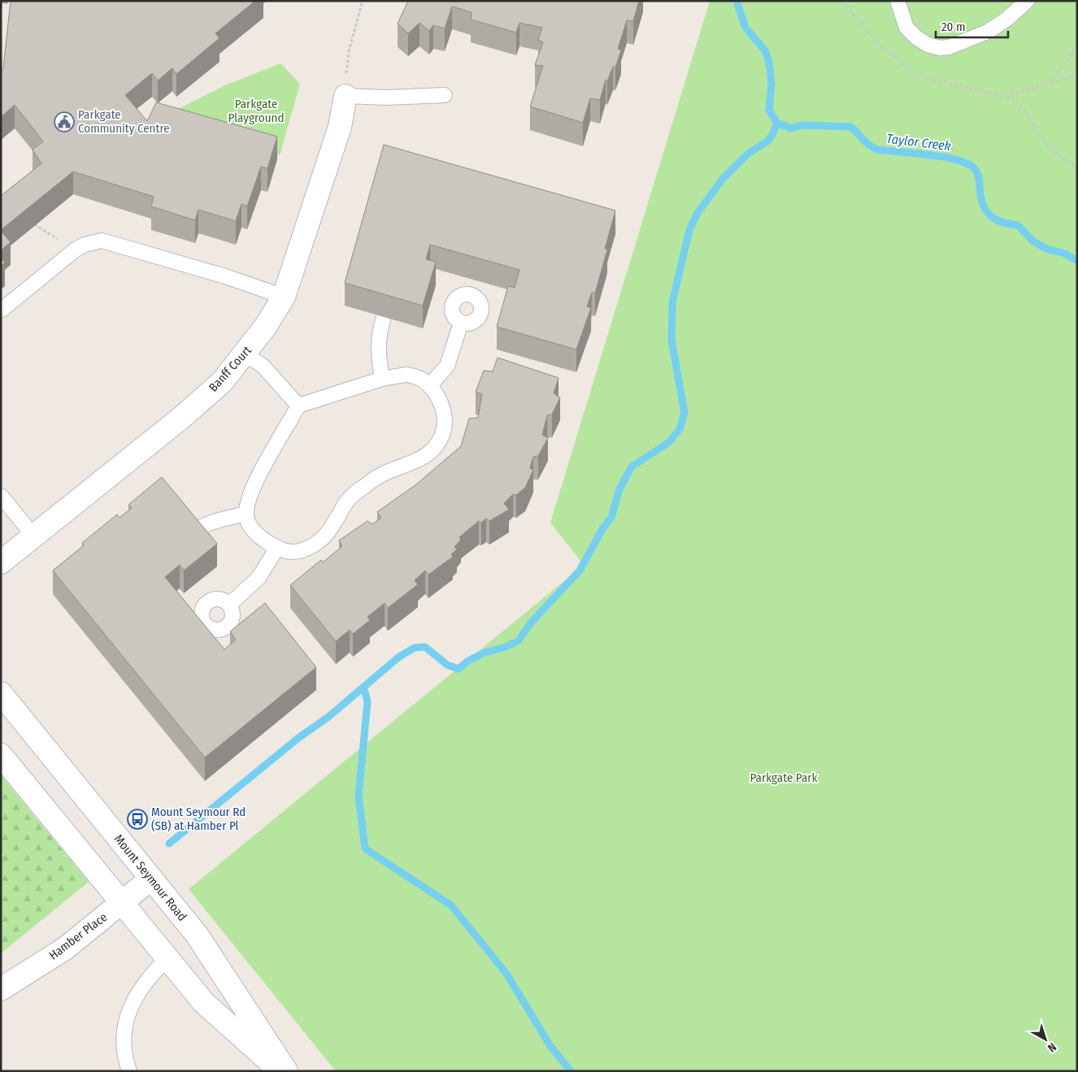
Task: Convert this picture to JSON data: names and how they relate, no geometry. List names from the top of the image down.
{
  "streets": {
    "street": ["Banff Court", "Mount Seymour Road", "Hamber Place"]
  },
  "crossings": [
    ["Mount Seymour Road", "Hamber Place"]
  ],
  "water": ["Taylor Creek"],
  "parks": ["Parkgate Playground", "Parkgate Park"],
  "places": {
    "public building": ["Parkgate Community Centre"],
    "bus stop": ["Mount Seymour Rd (SB) at Hamber Pl"]
  },
  "scale_bar": "20 m",
  "north": "bottom right"
}
